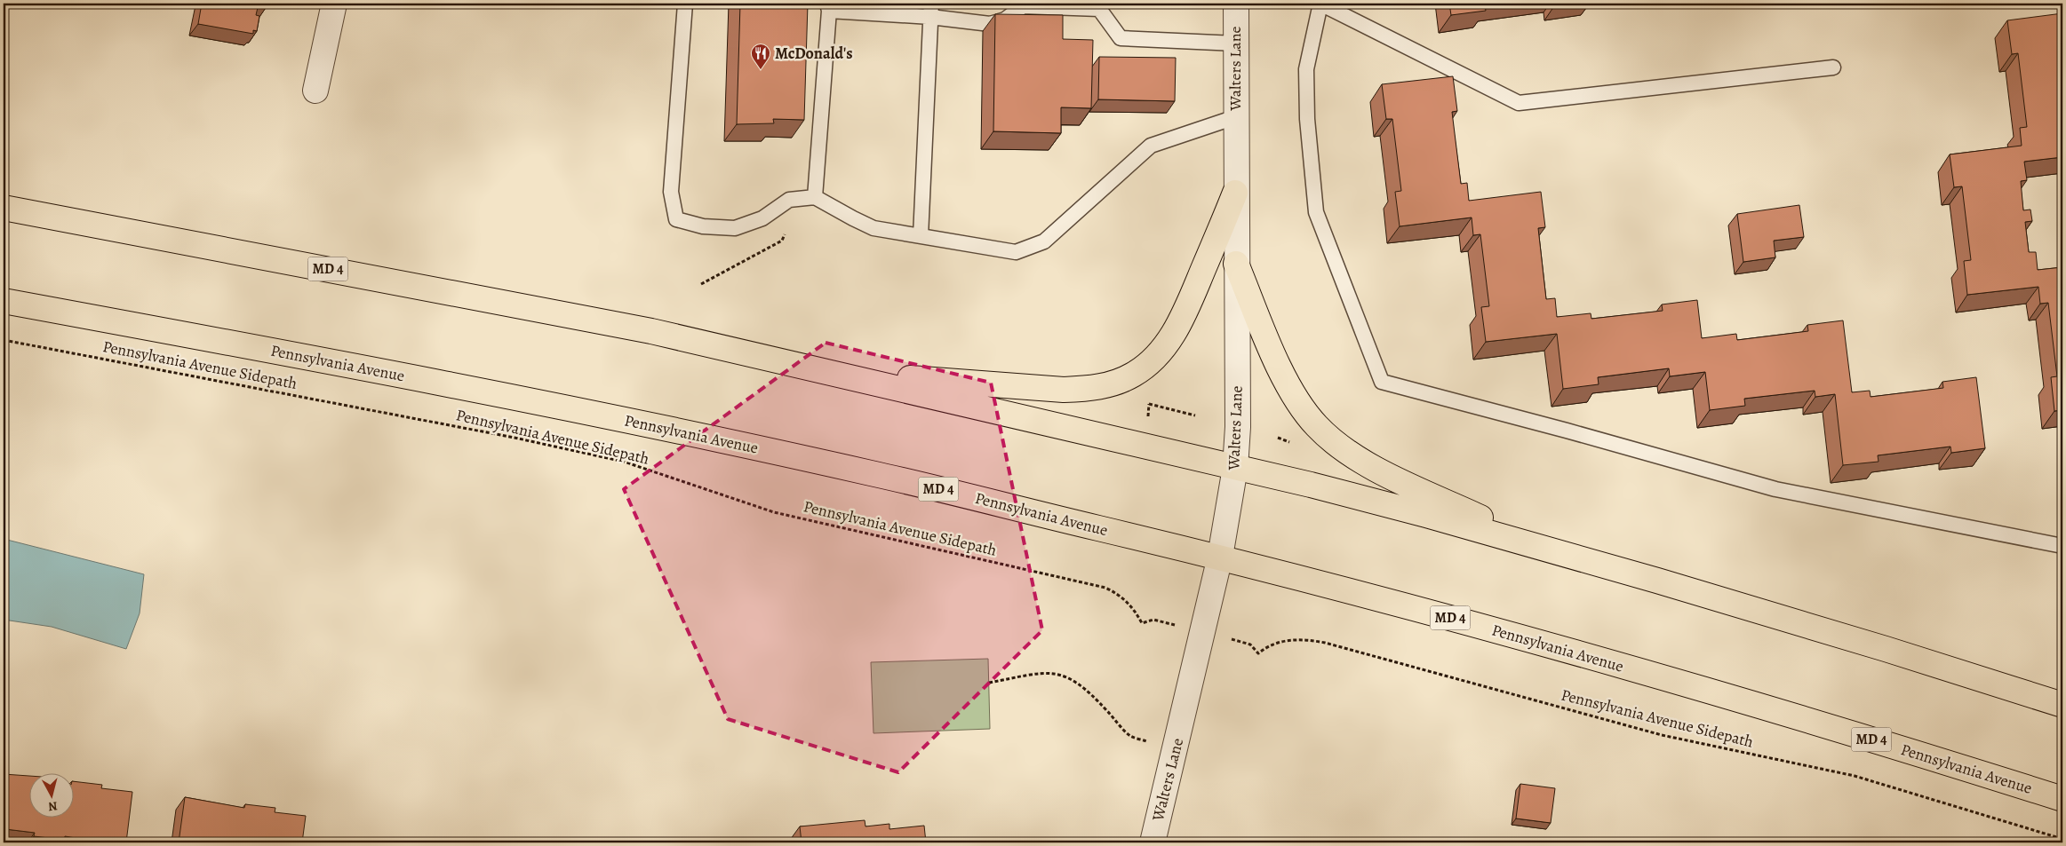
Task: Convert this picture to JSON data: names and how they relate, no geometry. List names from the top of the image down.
{
  "streets": {
    "highway": ["MD 4", "Pennsylvania Avenue"],
    "street": ["Walters Lane"],
    "path": ["Pennsylvania Avenue Sidepath"]
  },
  "crossings": [
    ["Walters Lane", "MD 4"],
    ["Walters Lane", "Pennsylvania Avenue"]
  ],
  "places": {
    "restaurant": ["McDonald's"]
  },
  "north": "bottom"
}
